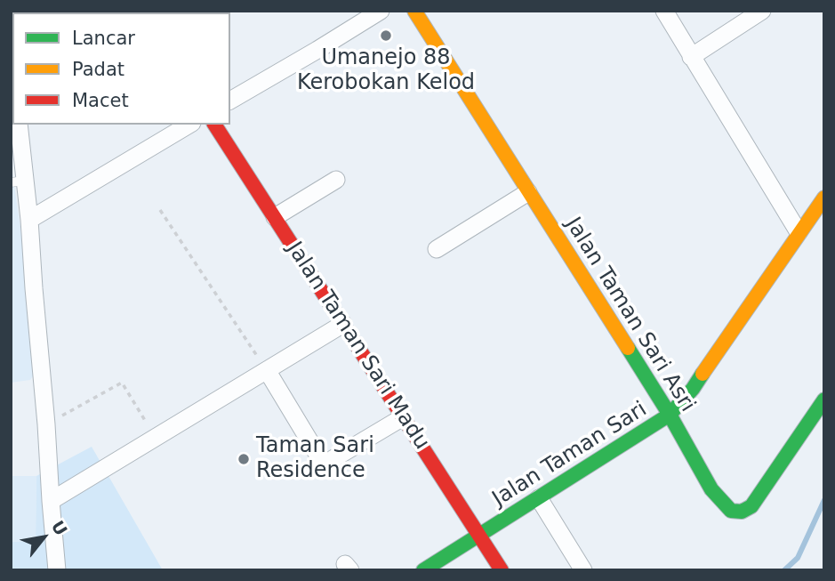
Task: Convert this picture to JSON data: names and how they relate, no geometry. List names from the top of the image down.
{
  "streets": {
    "street": ["Jalan Taman Sari Asri", "Jalan Taman Sari Madu", "Jalan Taman Sari"]
  },
  "crossings": [
    ["Jalan Taman Sari Asri", "Jalan Taman Sari"],
    ["Jalan Taman Sari Madu", "Jalan Taman Sari"]
  ],
  "places": ["Umanejo 88 Kerobokan Kelod", "Taman Sari Residence"],
  "legend": ["Lancar", "Padat", "Macet"],
  "north": "top right"
}
